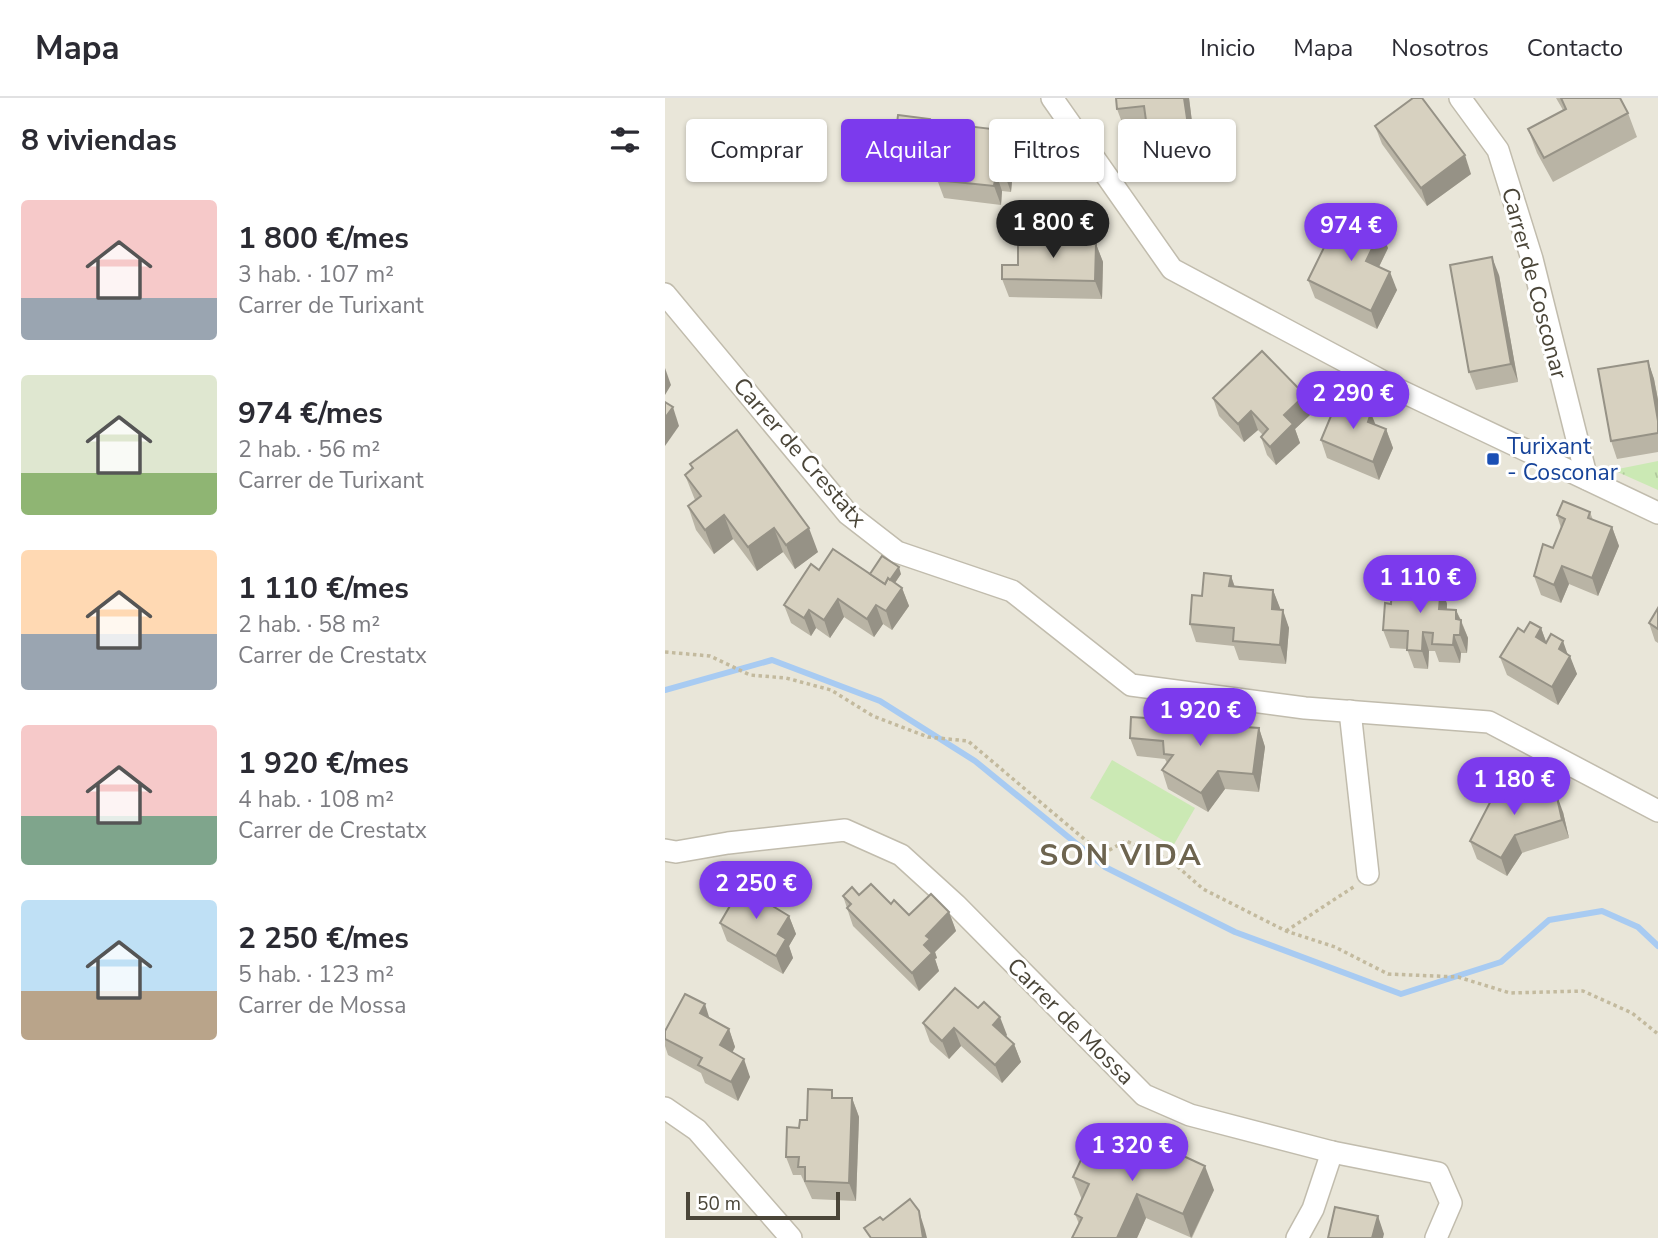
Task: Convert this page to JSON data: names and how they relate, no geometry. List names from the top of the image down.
{
  "streets": {
    "street": ["Carrer de Cosconar", "Carrer de Crestatx", "Carrer de Mossa"]
  },
  "districts": ["SON VIDA"],
  "places": {
    "transit": ["Turixant - Cosconar"]
  },
  "scale_bar": "50 m",
  "page": {
    "header": "Mapa",
    "nav": [
      "Inicio",
      "Mapa",
      "Nosotros",
      "Contacto"
    ],
    "heading": "8 viviendas",
    "chip": [
      "Comprar",
      "Alquilar",
      "Filtros",
      "Nuevo"
    ],
    "list": [
      {
        "name": "1 800 €/mes",
        "note": "3 hab. · 107 m² · Carrer de Turixant"
      },
      {
        "name": "974 €/mes",
        "note": "2 hab. · 56 m² · Carrer de Turixant"
      },
      {
        "name": "1 110 €/mes",
        "note": "2 hab. · 58 m² · Carrer de Crestatx"
      },
      {
        "name": "1 920 €/mes",
        "note": "4 hab. · 108 m² · Carrer de Crestatx"
      },
      {
        "name": "2 250 €/mes",
        "note": "5 hab. · 123 m² · Carrer de Mossa"
      }
    ],
    "price": [
      "1 800 €",
      "974 €",
      "2 290 €",
      "1 110 €",
      "1 920 €",
      "1 180 €",
      "2 250 €",
      "1 320 €"
    ],
    "scale": "50 m"
  }
}
